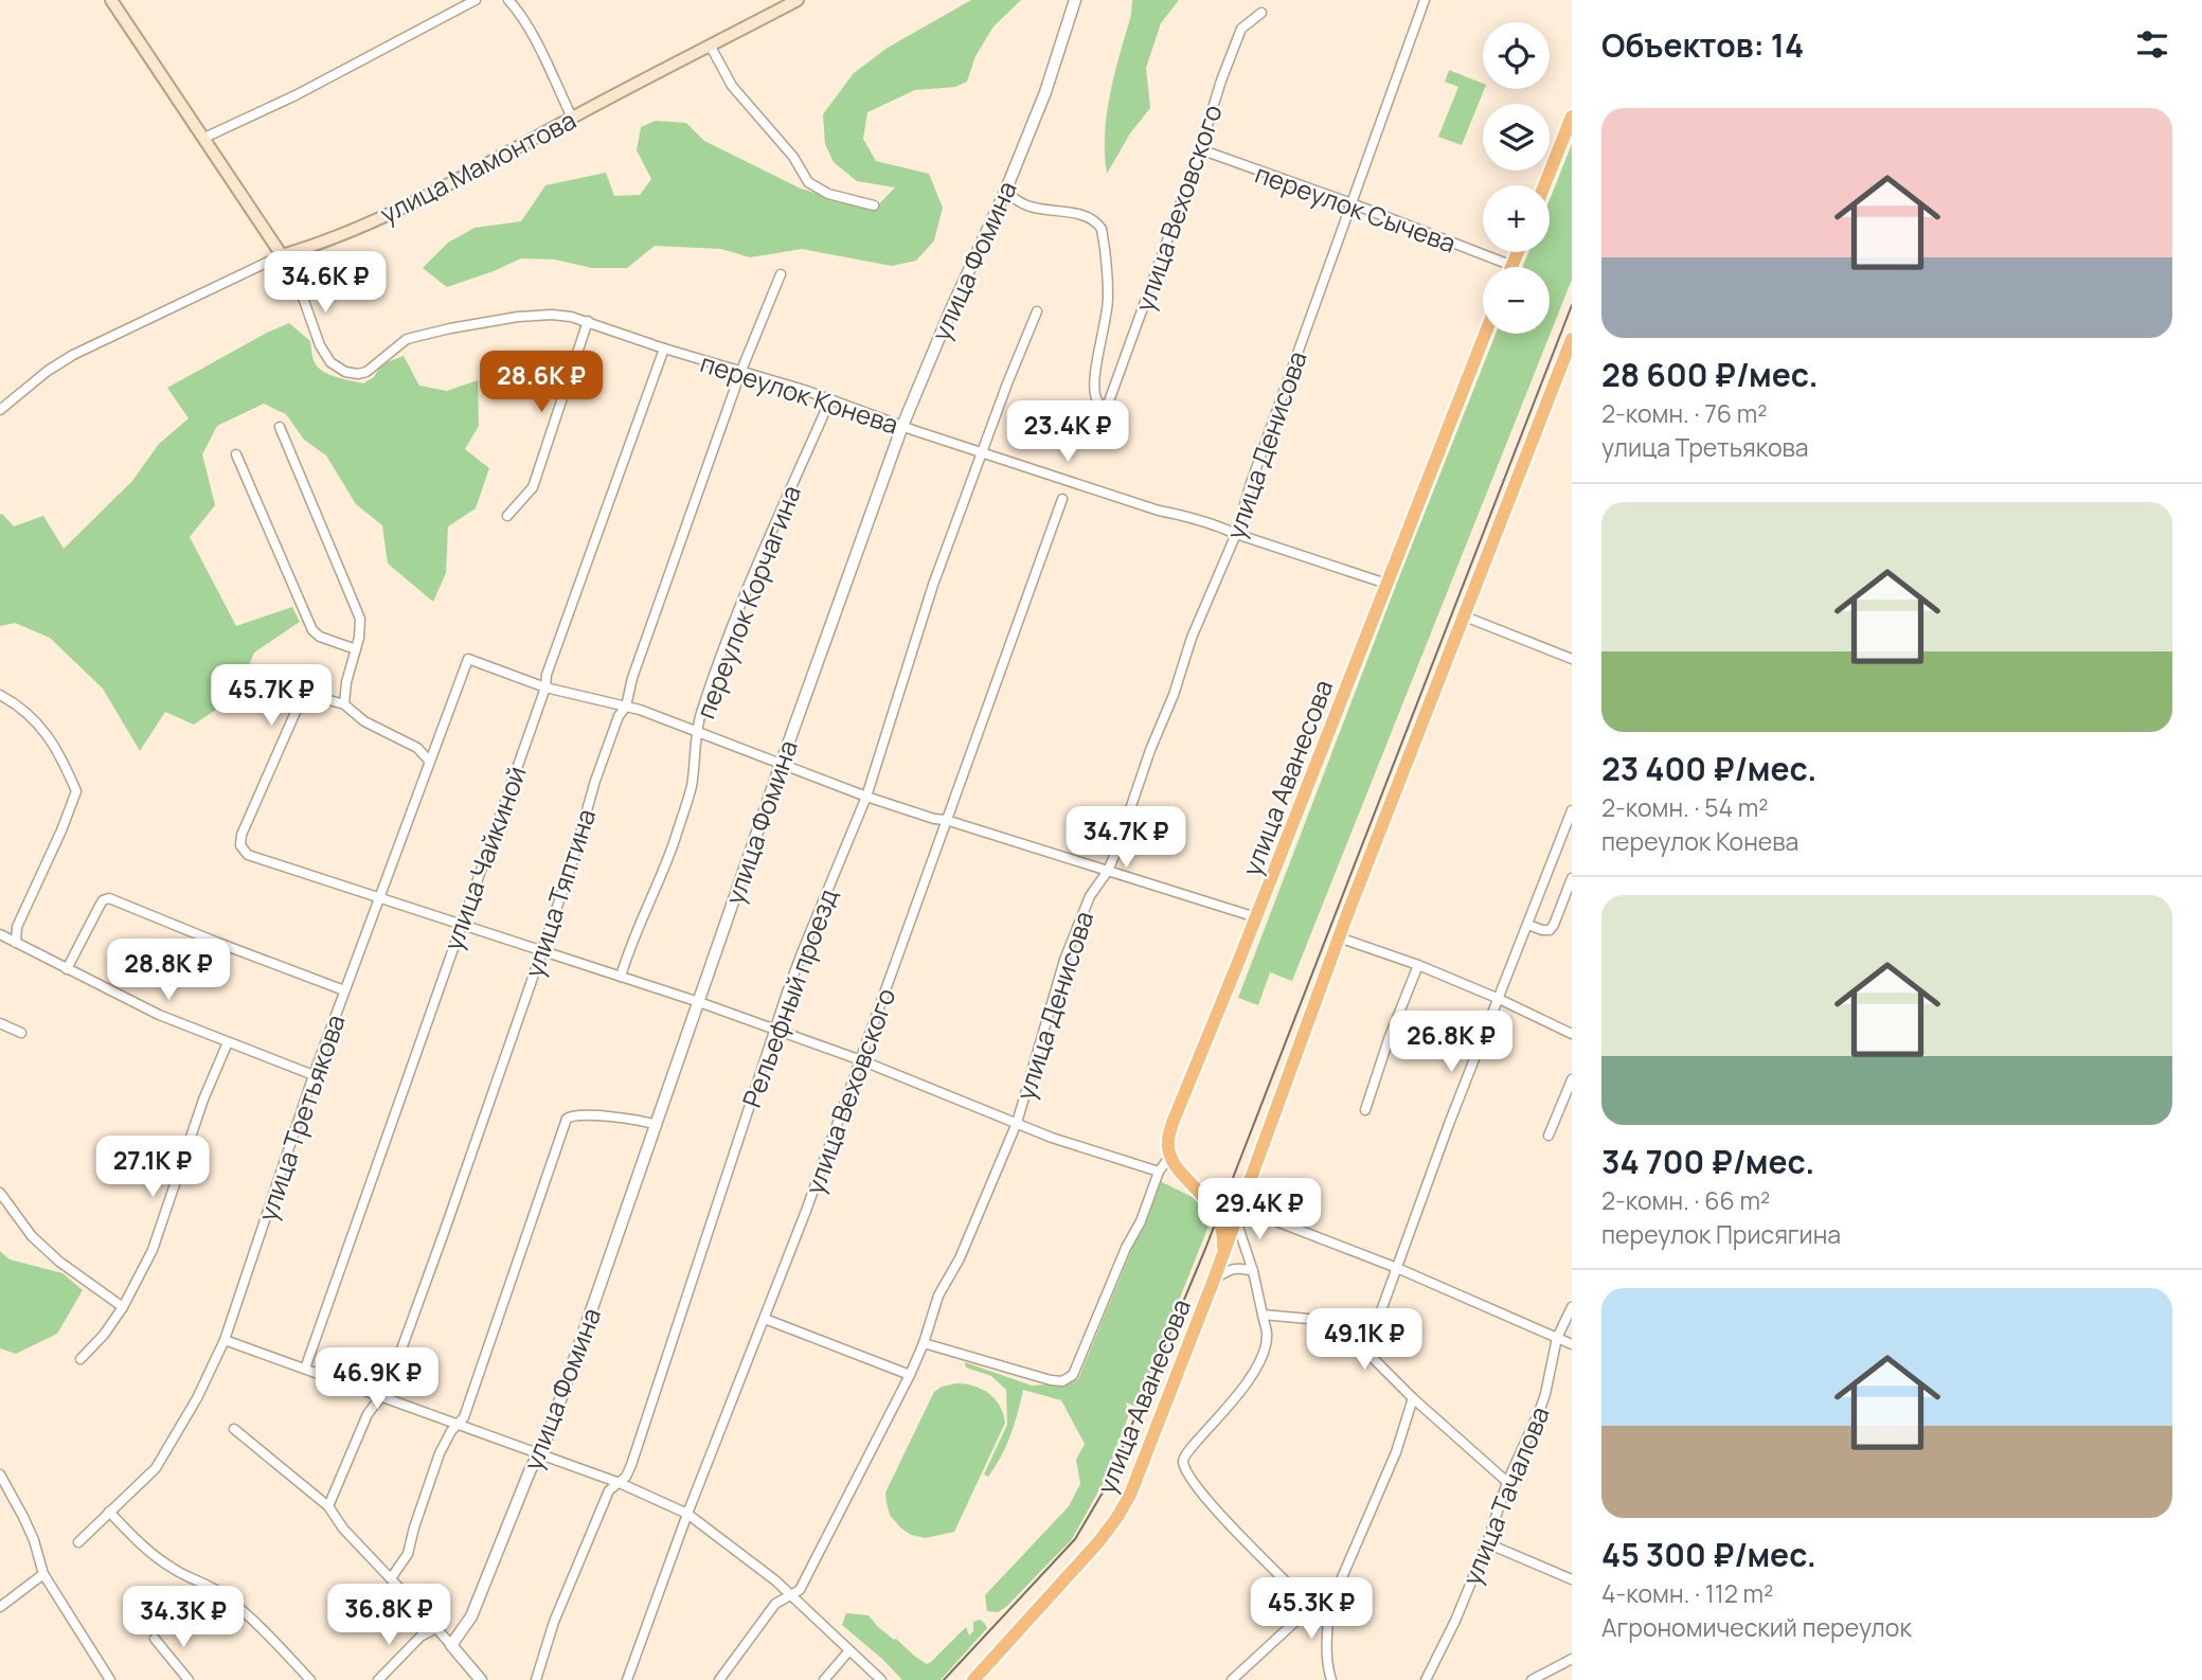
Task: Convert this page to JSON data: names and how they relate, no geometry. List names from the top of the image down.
{
  "streets": {
    "highway": ["улица Аванесова"],
    "main road": ["улица Мамонтова"],
    "street": [
      "улица Веховского",
      "переулок Сычева",
      "улица Фомина",
      "переулок Конева",
      "улица Денисова",
      "переулок Корчагина",
      "улица Чайкиной",
      "улица Тяптина",
      "Рельефный проезд",
      "улица Третьякова",
      "улица Тачалова"
    ]
  },
  "crossings": [
    ["улица Мамонтова", "переулок Конева"],
    ["улица Веховского", "переулок Сычева"],
    ["улица Веховского", "улица Фомина"],
    ["переулок Сычева", "улица Денисова"],
    ["улица Фомина", "переулок Конева"],
    ["переулок Конева", "улица Денисова"],
    ["переулок Конева", "переулок Корчагина"],
    ["переулок Конева", "улица Аванесова"],
    ["переулок Конева", "улица Чайкиной"],
    ["переулок Конева", "улица Тяптина"],
    ["переулок Конева", "Рельефный проезд"],
    ["улица Чайкиной", "улица Третьякова"]
  ],
  "page": {
    "heading": "Объектов: 14",
    "map_buttons": ["+", "−"],
    "list": [
      {
        "name": "28 600 ₽/мес.",
        "note": "2-комн. · 76 m² · улица Третьякова"
      },
      {
        "name": "23 400 ₽/мес.",
        "note": "2-комн. · 54 m² · переулок Конева"
      },
      {
        "name": "34 700 ₽/мес.",
        "note": "2-комн. · 66 m² · переулок Присягина"
      },
      {
        "name": "45 300 ₽/мес.",
        "note": "4-комн. · 112 m² · Агрономический переулок"
      }
    ],
    "price": [
      "34.6K ₽",
      "28.6K ₽",
      "23.4K ₽",
      "45.7K ₽",
      "34.7K ₽",
      "28.8K ₽",
      "26.8K ₽",
      "27.1K ₽",
      "29.4K ₽",
      "49.1K ₽",
      "46.9K ₽",
      "45.3K ₽",
      "36.8K ₽",
      "34.3K ₽"
    ]
  }
}
